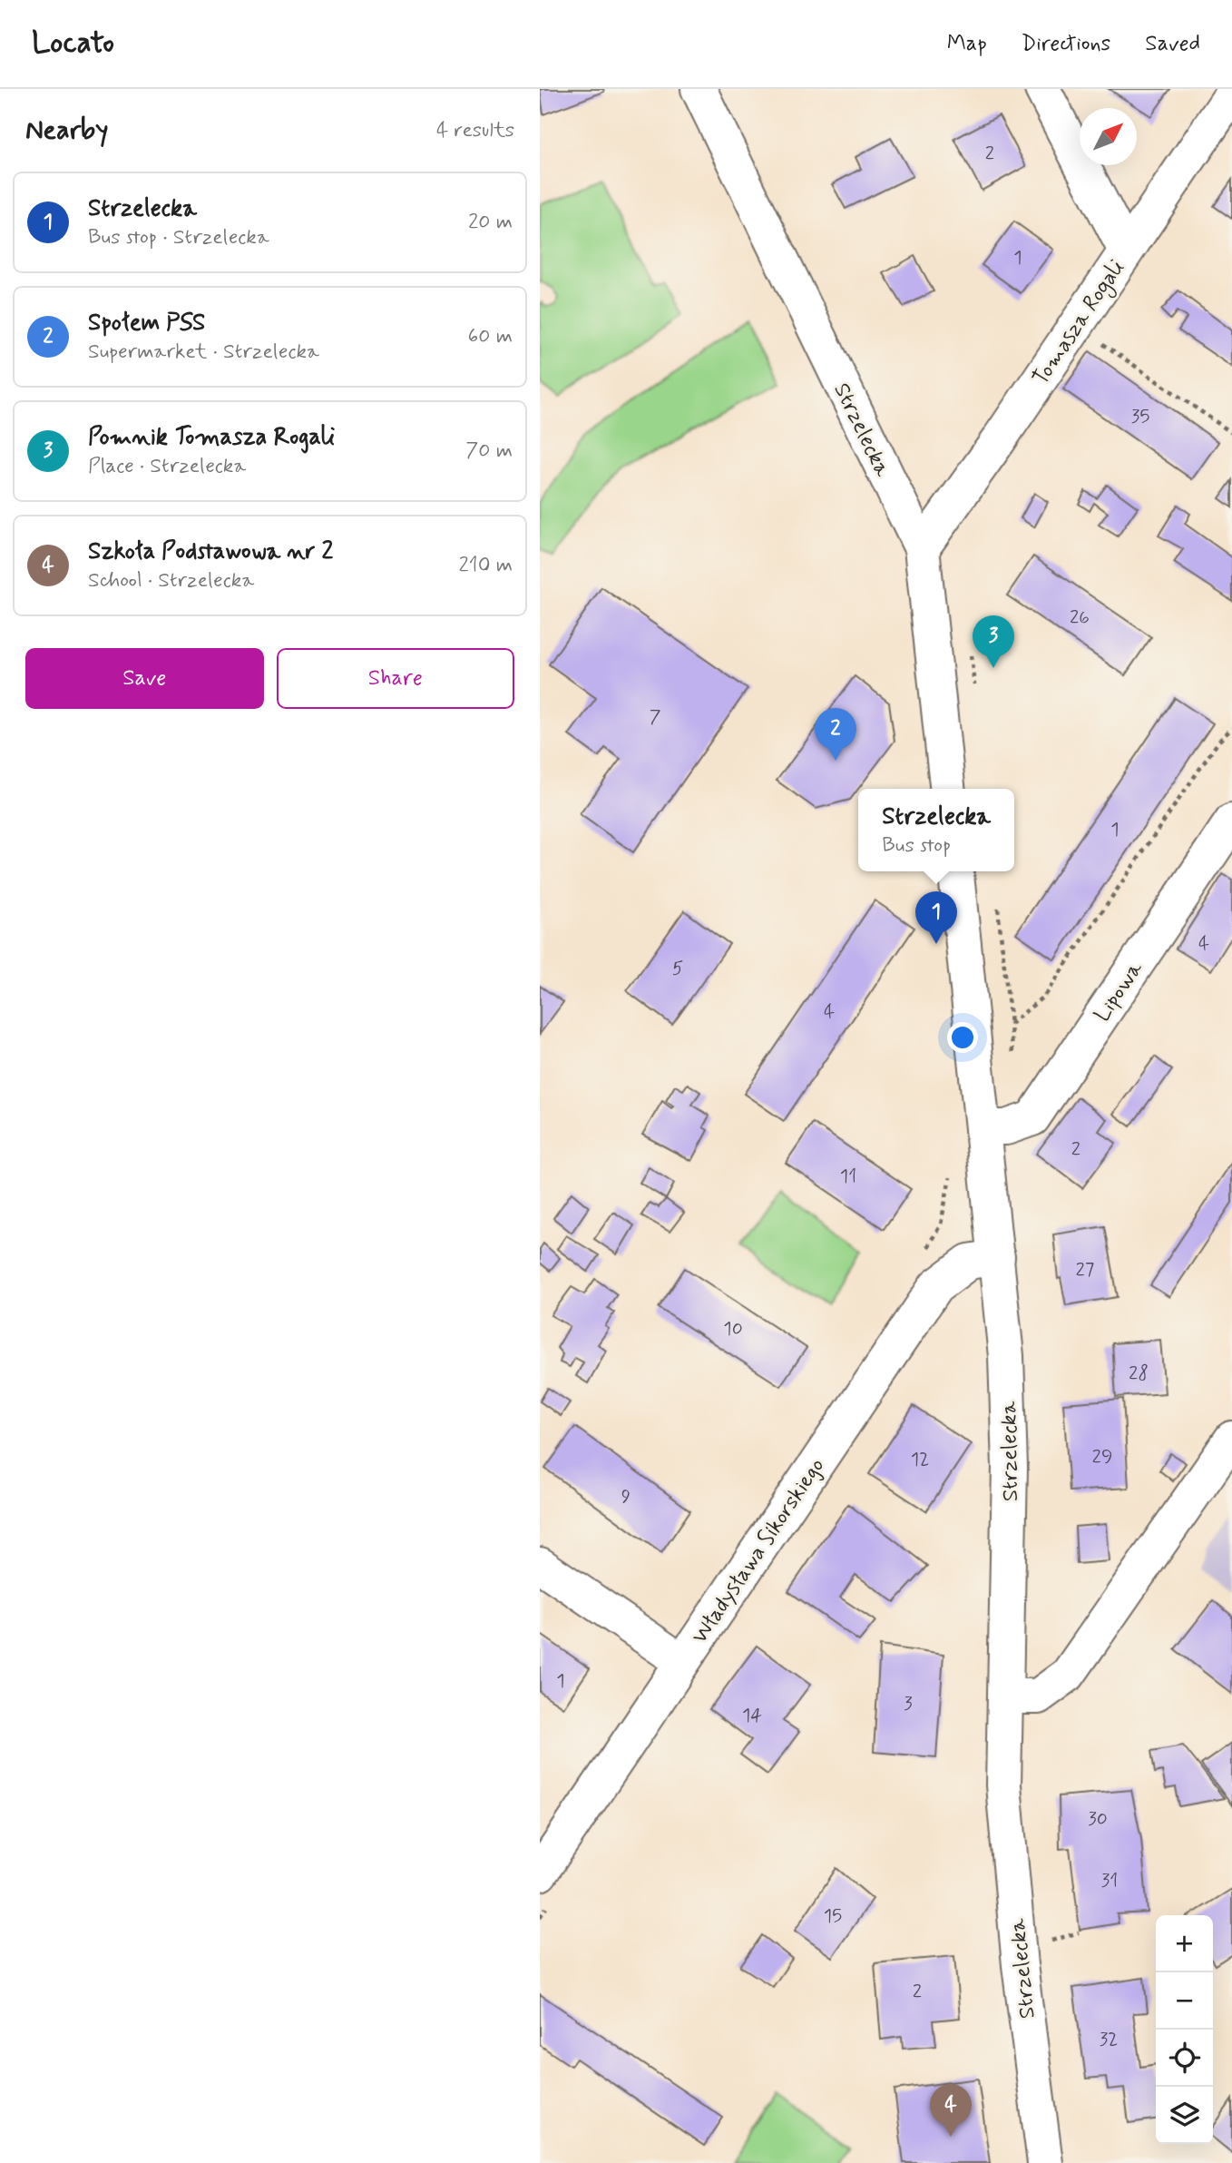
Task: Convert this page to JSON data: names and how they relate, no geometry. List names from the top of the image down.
{
  "streets": {
    "street": [
      "Tomasza Rogali",
      "Strzelecka",
      "Lipowa",
      "Władysława Sikorskiego"
    ]
  },
  "crossings": [
    ["Tomasza Rogali", "Strzelecka"],
    ["Strzelecka", "Lipowa"],
    ["Strzelecka", "Władysława Sikorskiego"]
  ],
  "house_numbers": [
    "2",
    "1",
    "35",
    "26",
    "7",
    "1",
    "4",
    "5",
    "4",
    "2",
    "11",
    "27",
    "10",
    "28",
    "29",
    "12",
    "9",
    "1",
    "3",
    "14",
    "30",
    "31",
    "15",
    "2",
    "32"
  ],
  "north": "top right",
  "page": {
    "header": "Locato",
    "nav": ["Map", "Directions", "Saved"],
    "heading": ["Nearby", "4 results"],
    "list": [
      {
        "mark": "1",
        "name": "Strzelecka",
        "note": "Bus stop · Strzelecka",
        "value": "20 m"
      },
      {
        "mark": "2",
        "name": "Społem PSS",
        "note": "Supermarket · Strzelecka",
        "value": "60 m"
      },
      {
        "mark": "3",
        "name": "Pomnik Tomasza Rogali",
        "note": "Place · Strzelecka",
        "value": "70 m"
      },
      {
        "mark": "4",
        "name": "Szkoła Podstawowa nr 2",
        "note": "School · Strzelecka",
        "value": "210 m"
      }
    ],
    "pins": [
      "3",
      "2",
      "1",
      "4"
    ],
    "buttons": ["Save", "Share"],
    "popup": ["Strzelecka", "Bus stop"],
    "map_buttons": ["+", "−"]
  }
}
